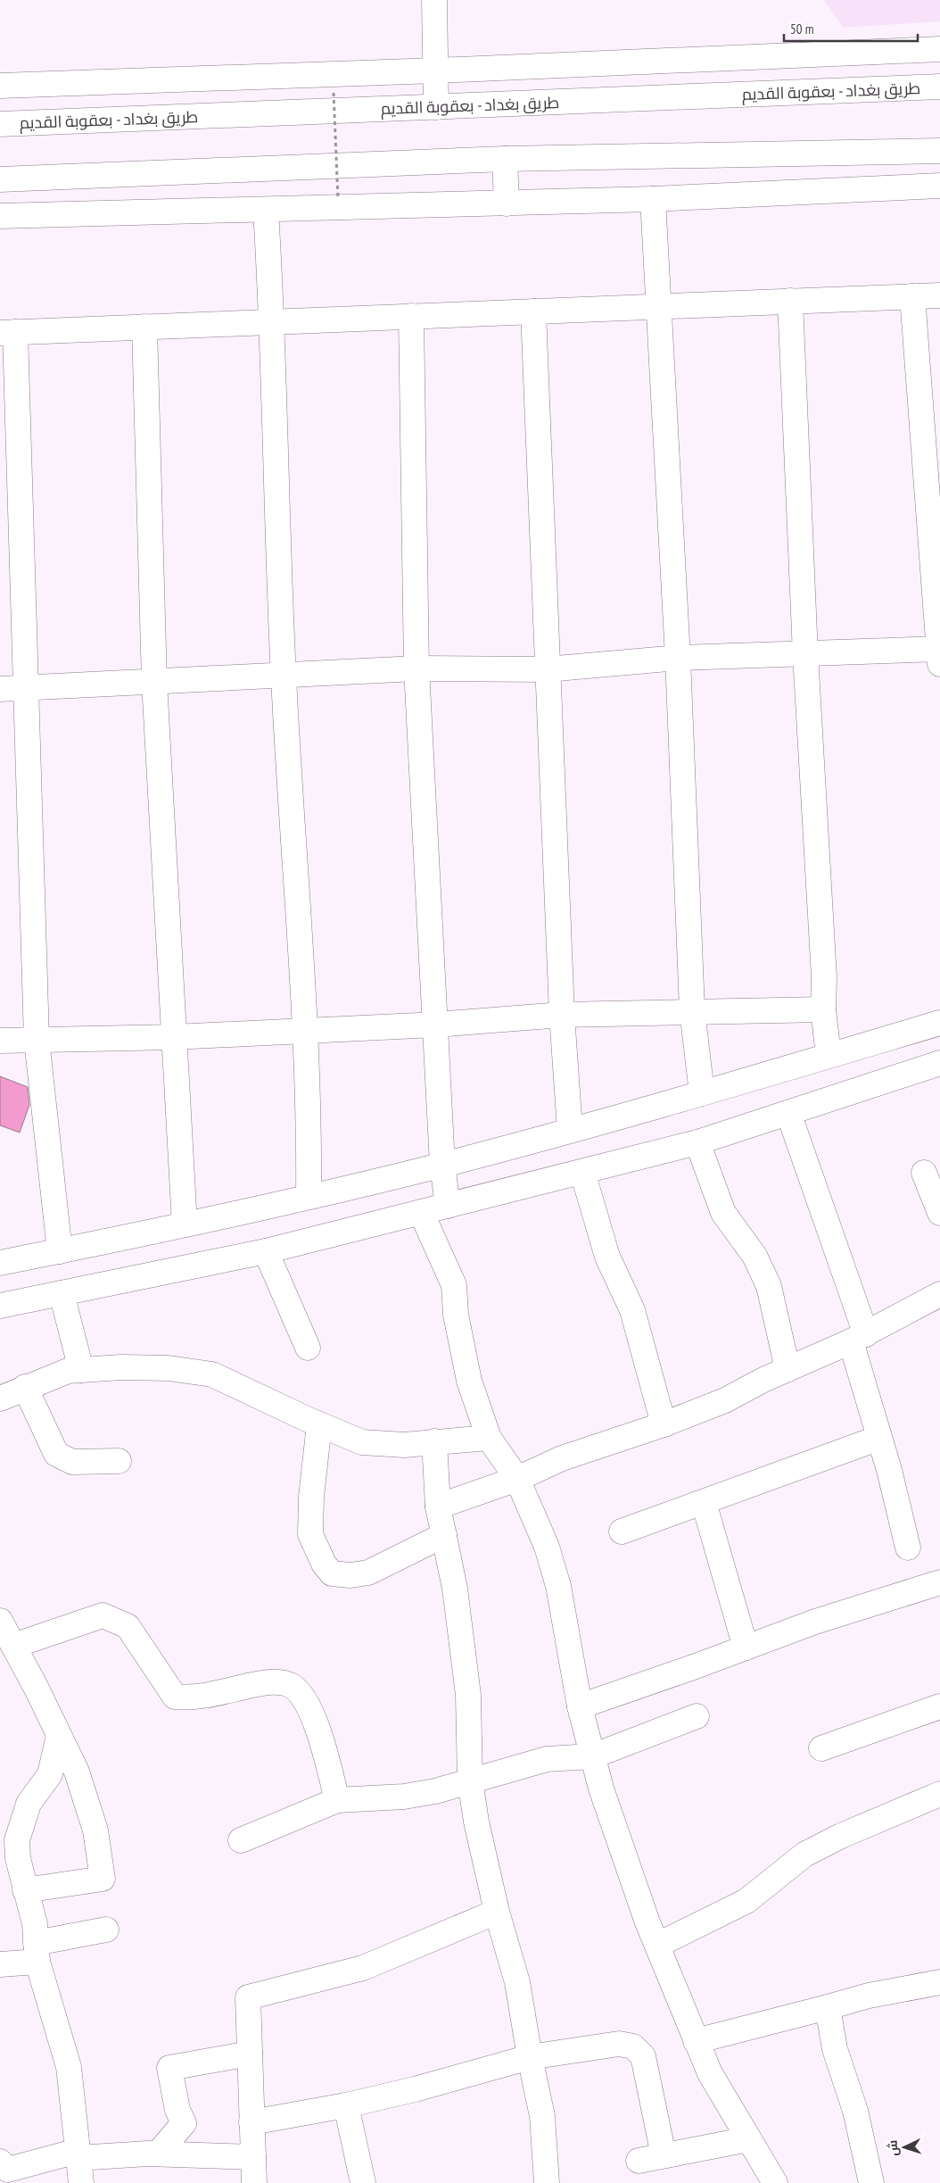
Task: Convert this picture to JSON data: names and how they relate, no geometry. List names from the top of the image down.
{
  "streets": {
    "main road": ["طريق بغداد - بعقوبة القديم"]
  },
  "scale_bar": "50 m",
  "north": "left"
}
